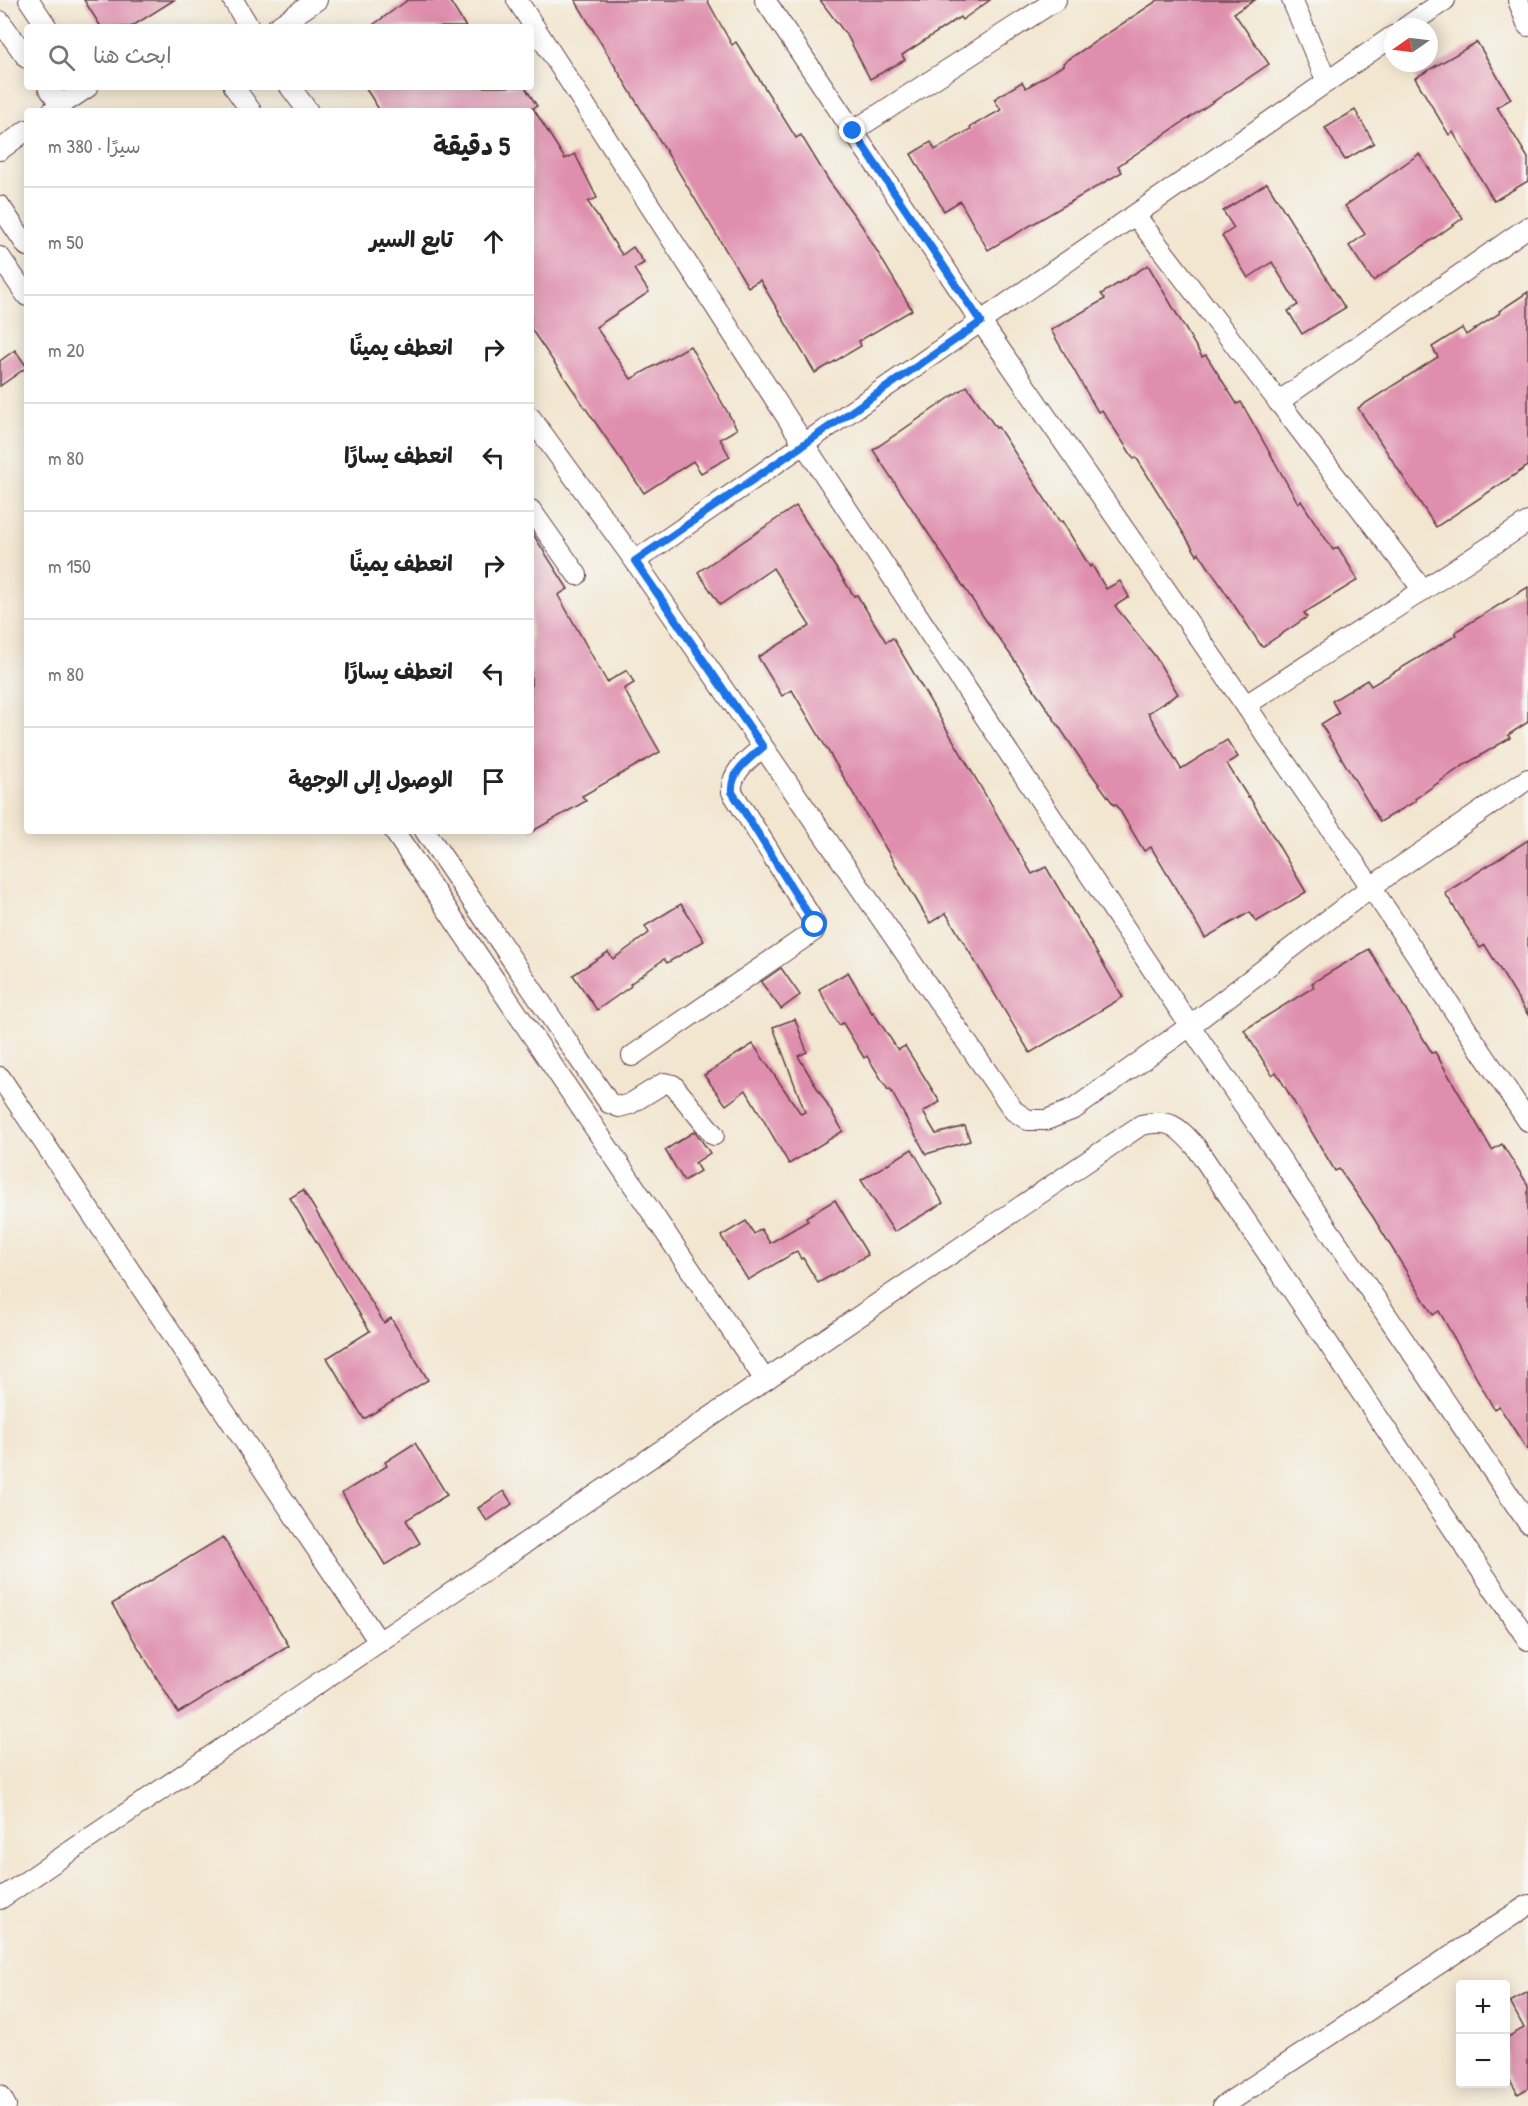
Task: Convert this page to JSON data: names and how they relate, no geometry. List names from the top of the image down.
{
  "north": "left",
  "page": {
    "search": "ابحث هنا",
    "heading": ["5 دقيقة", "سيرًا · 380 m"],
    "list": [
      ["تابع السير", "50 m"],
      ["انعطف يمينًا", "20 m"],
      ["انعطف يسارًا", "80 m"],
      ["انعطف يمينًا", "150 m"],
      ["انعطف يسارًا", "80 m"],
      "الوصول إلى الوجهة"
    ],
    "map_buttons": ["+", "−"]
  }
}
